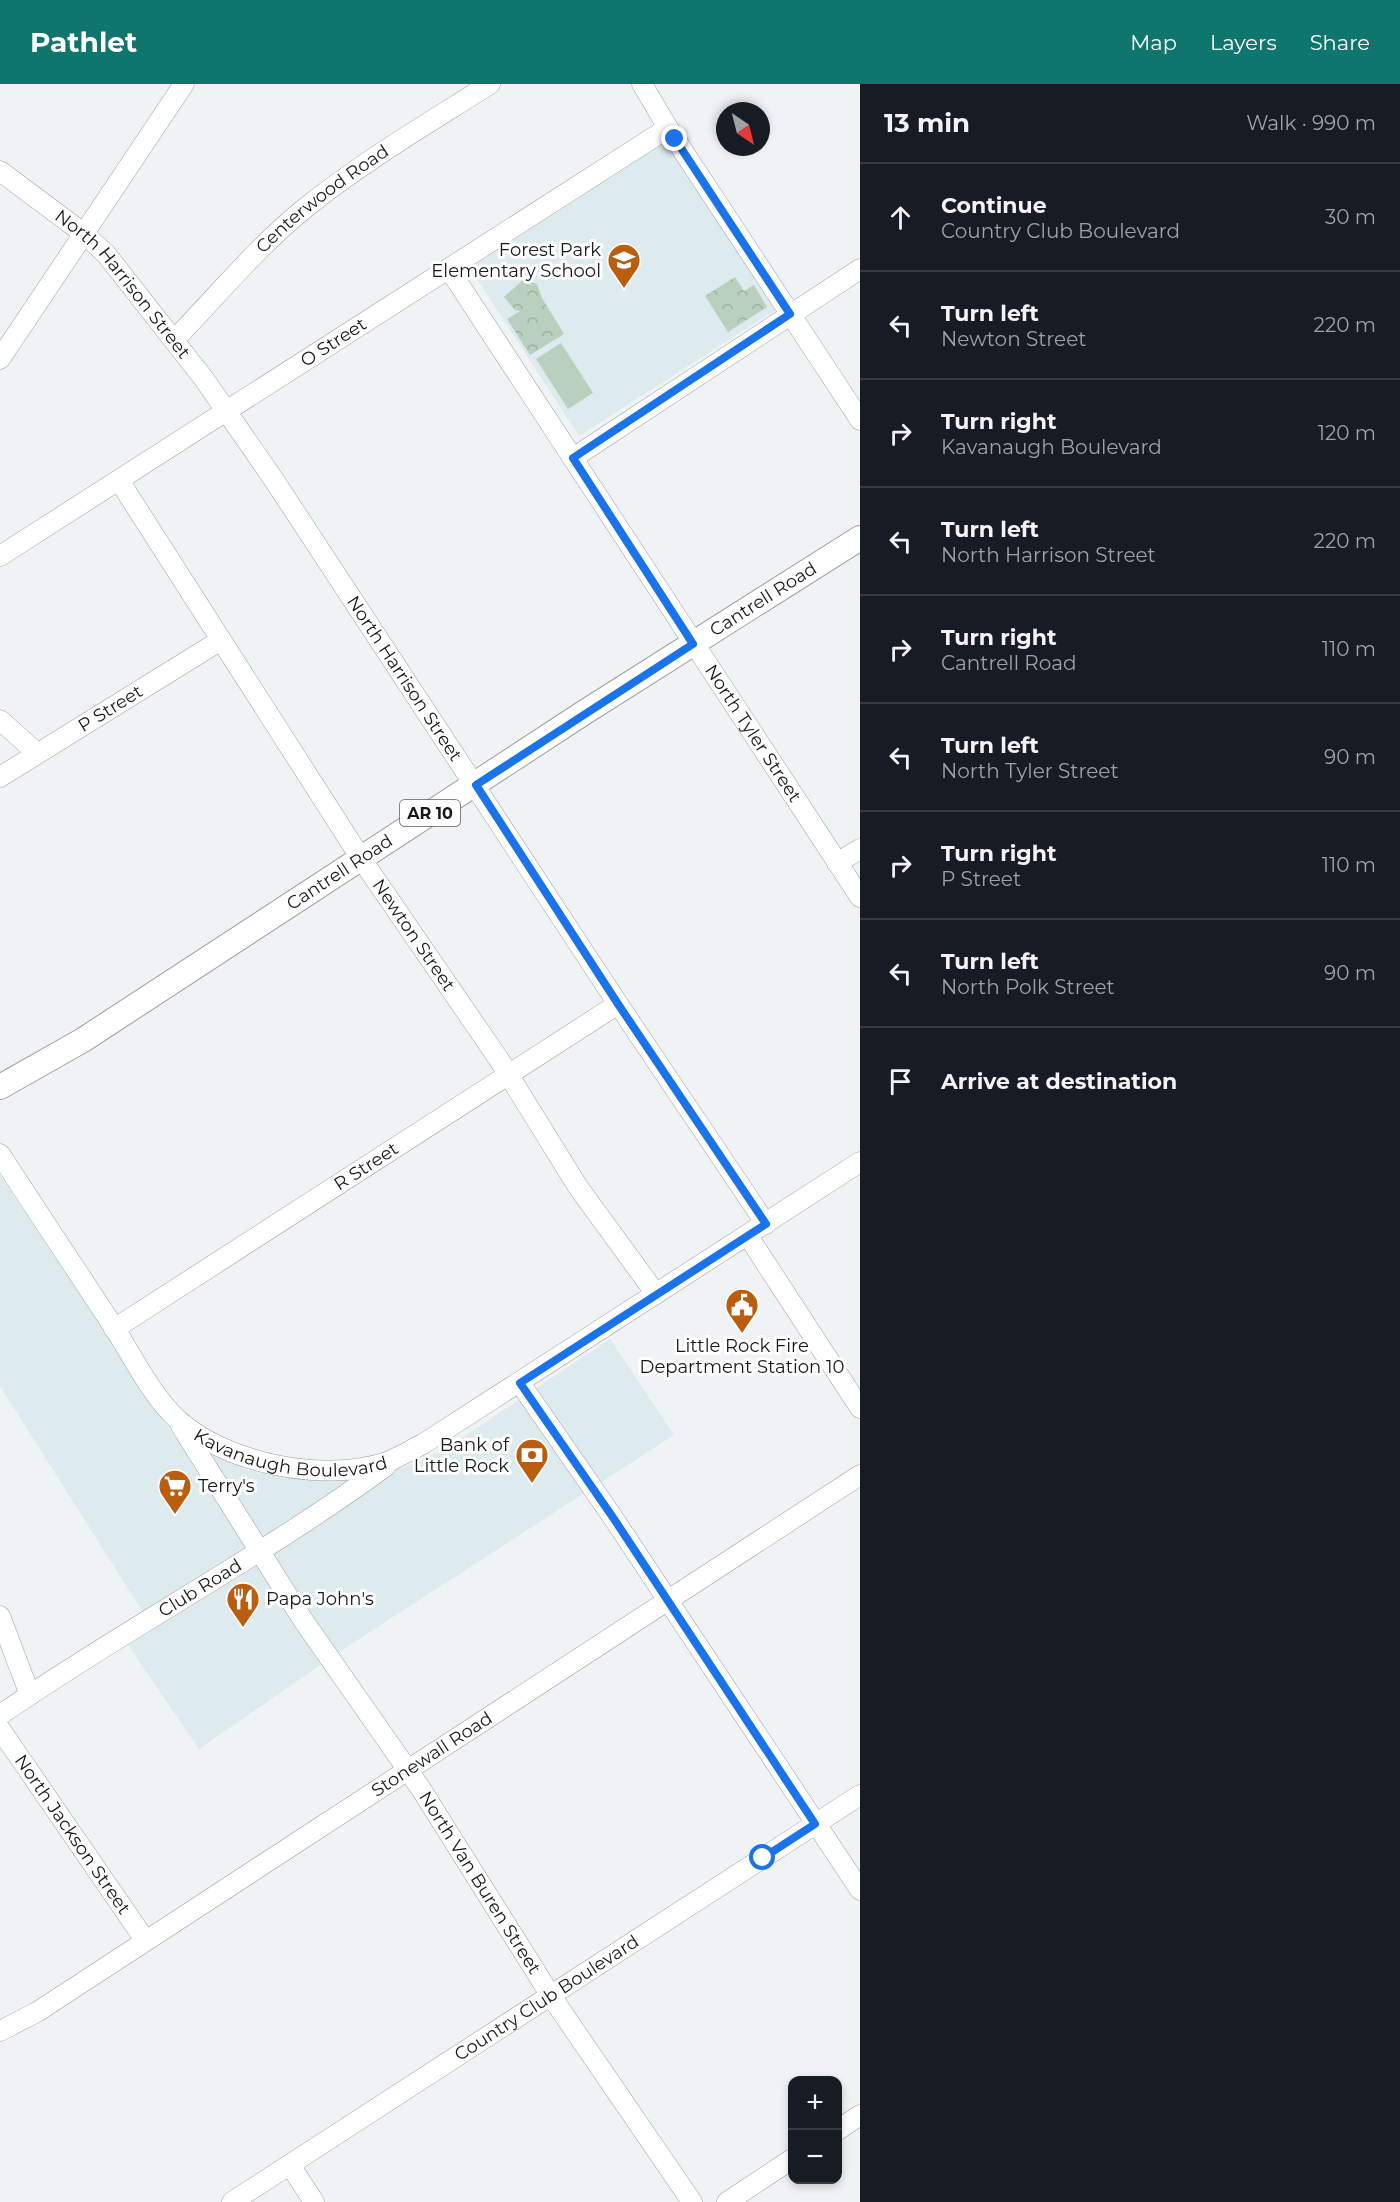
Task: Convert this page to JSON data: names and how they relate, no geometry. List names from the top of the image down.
{
  "streets": {
    "main road": ["Cantrell Road", "AR 10"],
    "street": [
      "Centerwood Road",
      "North Harrison Street",
      "O Street",
      "P Street",
      "North Tyler Street",
      "Newton Street",
      "R Street",
      "Kavanaugh Boulevard",
      "Club Road",
      "Stonewall Road",
      "North Jackson Street",
      "North Van Buren Street",
      "Country Club Boulevard"
    ]
  },
  "crossings": [
    ["Centerwood Road", "North Harrison Street"],
    ["North Harrison Street", "O Street"],
    ["North Harrison Street", "Cantrell Road"],
    ["North Harrison Street", "R Street"],
    ["North Harrison Street", "Kavanaugh Boulevard"],
    ["O Street", "North Tyler Street"],
    ["O Street", "Newton Street"],
    ["Cantrell Road", "North Tyler Street"],
    ["Cantrell Road", "Newton Street"],
    ["P Street", "Newton Street"],
    ["Newton Street", "R Street"],
    ["Newton Street", "Kavanaugh Boulevard"],
    ["R Street", "Kavanaugh Boulevard"],
    ["Kavanaugh Boulevard", "Club Road"],
    ["Kavanaugh Boulevard", "North Van Buren Street"],
    ["Club Road", "North Van Buren Street"],
    ["Stonewall Road", "North Jackson Street"],
    ["Stonewall Road", "North Van Buren Street"],
    ["North Van Buren Street", "Country Club Boulevard"]
  ],
  "places": {
    "school or university": ["Forest Park Elementary School"],
    "public building": ["Little Rock Fire Department Station 10"],
    "bank": ["Bank of Little Rock"],
    "supermarket": ["Terry's"],
    "restaurant": ["Papa John's"]
  },
  "north": "bottom right",
  "page": {
    "header": "Pathlet",
    "nav": ["Map", "Layers", "Share"],
    "heading": ["13 min", "Walk · 990 m"],
    "list": [
      ["Continue", "Country Club Boulevard", "30 m"],
      ["Turn left", "Newton Street", "220 m"],
      ["Turn right", "Kavanaugh Boulevard", "120 m"],
      ["Turn left", "North Harrison Street", "220 m"],
      ["Turn right", "Cantrell Road", "110 m"],
      ["Turn left", "North Tyler Street", "90 m"],
      ["Turn right", "P Street", "110 m"],
      ["Turn left", "North Polk Street", "90 m"],
      "Arrive at destination"
    ],
    "map_buttons": ["+", "−"]
  }
}
